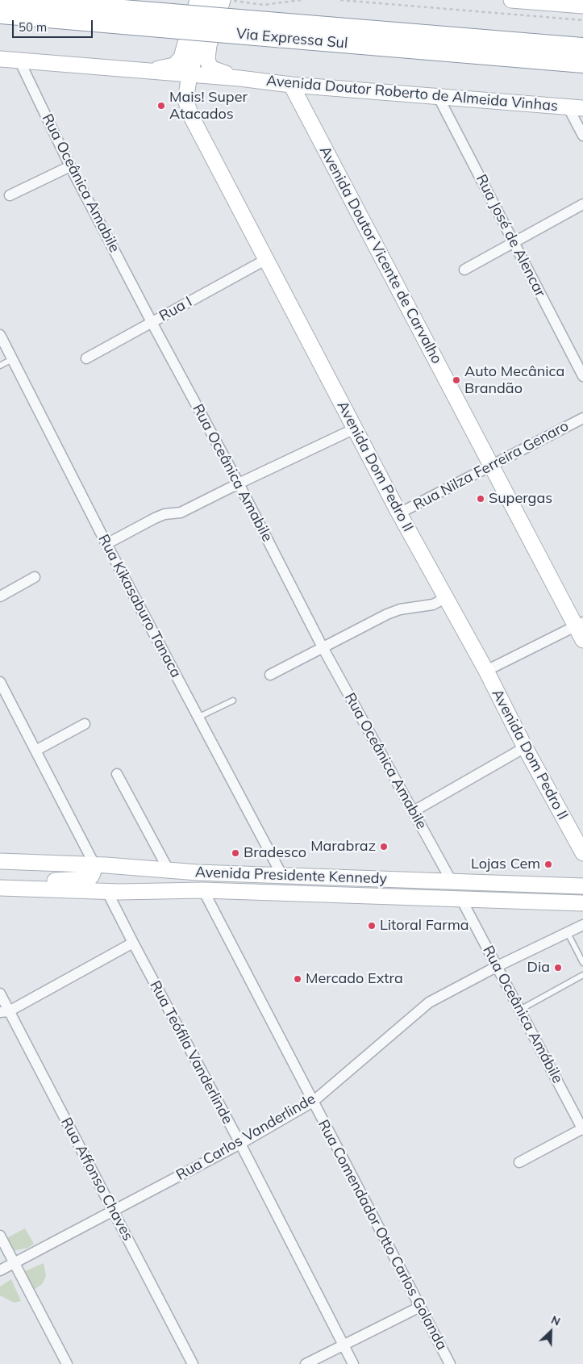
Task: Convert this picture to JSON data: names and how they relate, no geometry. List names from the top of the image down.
{
  "streets": {
    "highway": ["Via Expressa Sul"],
    "main road": [
      "Avenida Doutor Roberto de Almeida Vinhas",
      "Avenida Doutor Vicente de Carvalho",
      "Avenida Dom Pedro II",
      "Avenida Presidente Kennedy"
    ],
    "street": [
      "Rua Oceânica Amabile",
      "Rua José de Alencar",
      "Rua I",
      "Rua Nilza Ferreira Genaro",
      "Rua Kikasaburo Tanaca",
      "Rua Oceânica Amábile",
      "Rua Teófila Vanderlinde",
      "Rua Carlos Vanderlinde",
      "Rua Affonso Chaves",
      "Rua Comendador Otto Carlos Golanda"
    ]
  },
  "crossings": [
    ["Avenida Doutor Roberto de Almeida Vinhas", "Rua Oceânica Amabile"],
    ["Avenida Doutor Roberto de Almeida Vinhas", "Rua José de Alencar"],
    ["Avenida Doutor Roberto de Almeida Vinhas", "Avenida Doutor Vicente de Carvalho"],
    ["Avenida Doutor Roberto de Almeida Vinhas", "Avenida Dom Pedro II"],
    ["Rua Oceânica Amabile", "Rua I"],
    ["Rua Oceânica Amabile", "Avenida Presidente Kennedy"],
    ["Avenida Doutor Vicente de Carvalho", "Rua Nilza Ferreira Genaro"],
    ["Rua I", "Avenida Dom Pedro II"],
    ["Rua Nilza Ferreira Genaro", "Avenida Dom Pedro II"],
    ["Rua Kikasaburo Tanaca", "Avenida Presidente Kennedy"],
    ["Avenida Presidente Kennedy", "Rua Oceânica Amábile"],
    ["Avenida Presidente Kennedy", "Rua Teófila Vanderlinde"],
    ["Avenida Presidente Kennedy", "Rua Comendador Otto Carlos Golanda"],
    ["Rua Oceânica Amábile", "Rua Carlos Vanderlinde"],
    ["Rua Teófila Vanderlinde", "Rua Carlos Vanderlinde"],
    ["Rua Carlos Vanderlinde", "Rua Affonso Chaves"],
    ["Rua Carlos Vanderlinde", "Rua Comendador Otto Carlos Golanda"]
  ],
  "places": [
    "Mais! Super Atacados",
    "Auto Mecânica Brandão",
    "Supergas",
    "Marabraz",
    "Bradesco",
    "Lojas Cem",
    "Litoral Farma",
    "Dia",
    "Mercado Extra"
  ],
  "scale_bar": "50 m",
  "north": "top right"
}
